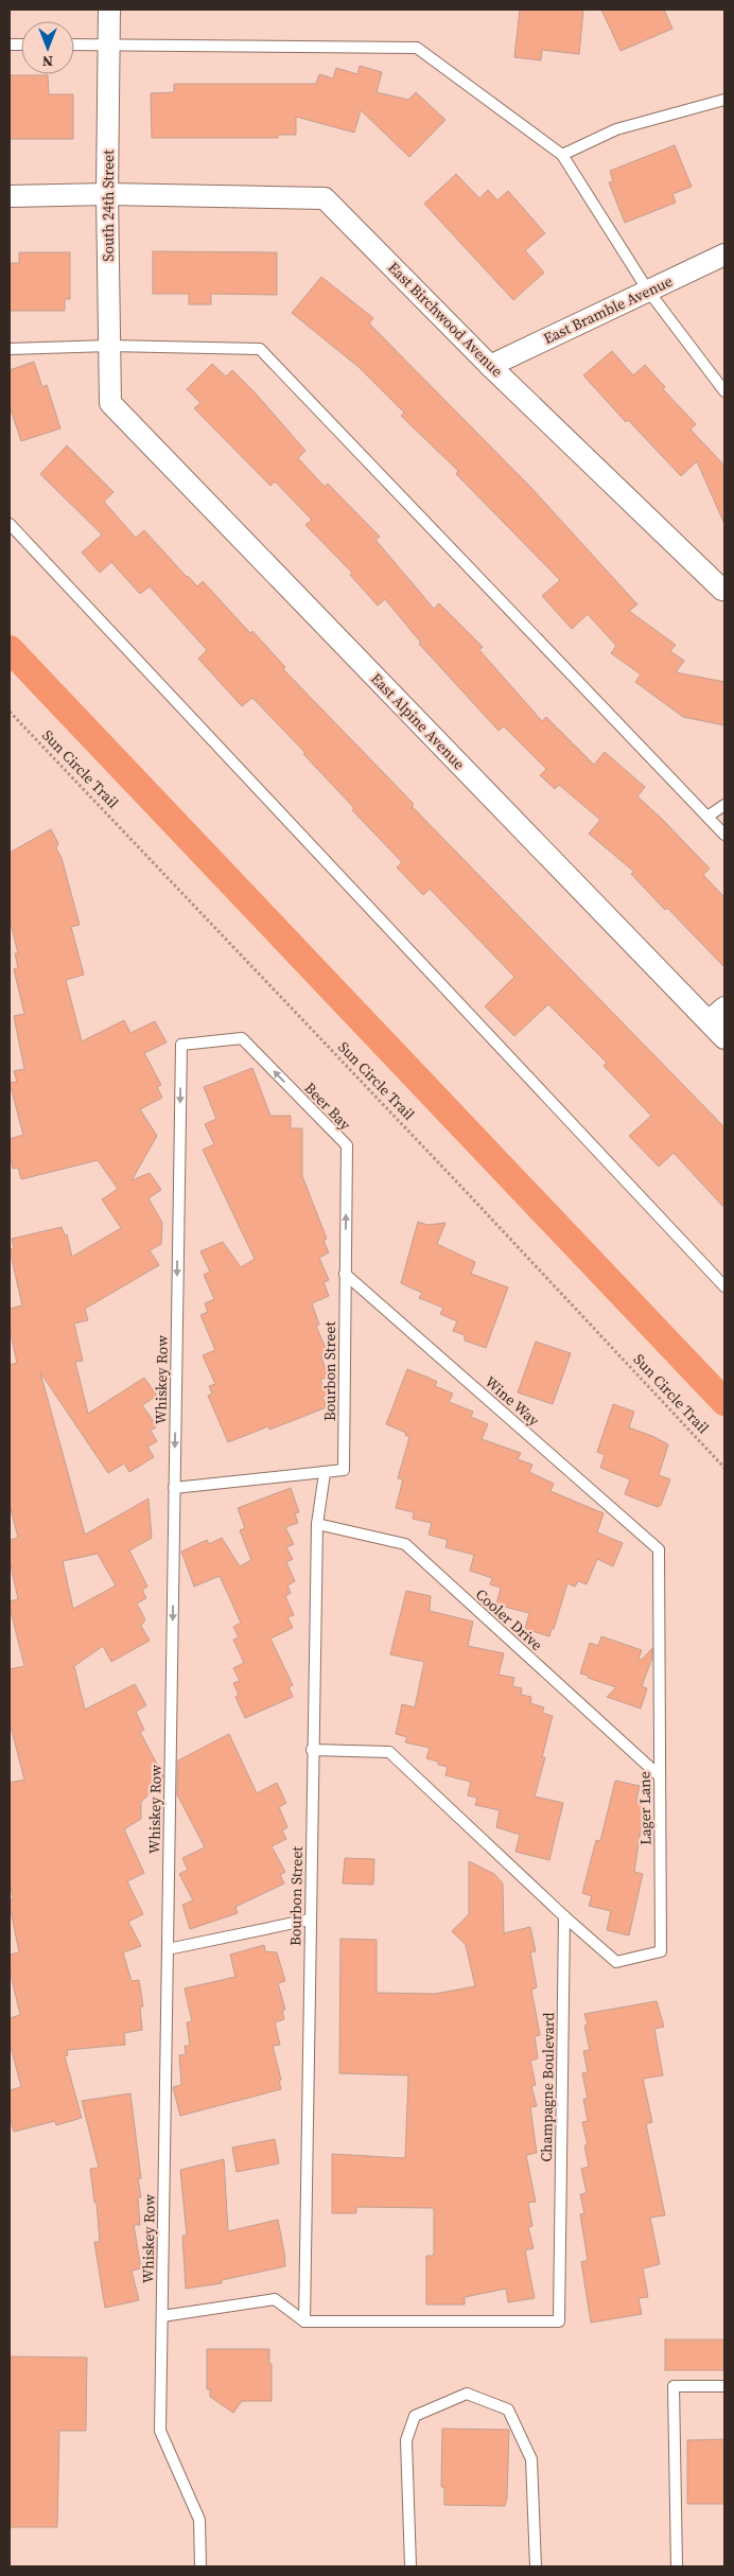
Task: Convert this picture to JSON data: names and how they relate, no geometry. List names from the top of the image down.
{
  "streets": {
    "street": [
      "South 24th Street",
      "East Bramble Avenue",
      "East Birchwood Avenue",
      "East Alpine Avenue"
    ],
    "lane": [
      "Beer Bay",
      "Bourbon Street",
      "Whiskey Row",
      "Wine Way",
      "Cooler Drive",
      "Lager Lane",
      "Champagne Boulevard"
    ],
    "path": ["Sun Circle Trail"]
  },
  "crossings": [
    ["South 24th Street", "East Birchwood Avenue"],
    ["South 24th Street", "East Alpine Avenue"],
    ["East Bramble Avenue", "East Birchwood Avenue"],
    ["Beer Bay", "Bourbon Street"],
    ["Beer Bay", "Whiskey Row"],
    ["Beer Bay", "Wine Way"],
    ["Bourbon Street", "Wine Way"],
    ["Bourbon Street", "Cooler Drive"],
    ["Bourbon Street", "Champagne Boulevard"],
    ["Wine Way", "Lager Lane"],
    ["Cooler Drive", "Lager Lane"],
    ["Lager Lane", "Champagne Boulevard"]
  ],
  "one_way": ["Beer Bay", "Whiskey Row"],
  "north": "bottom"
}
